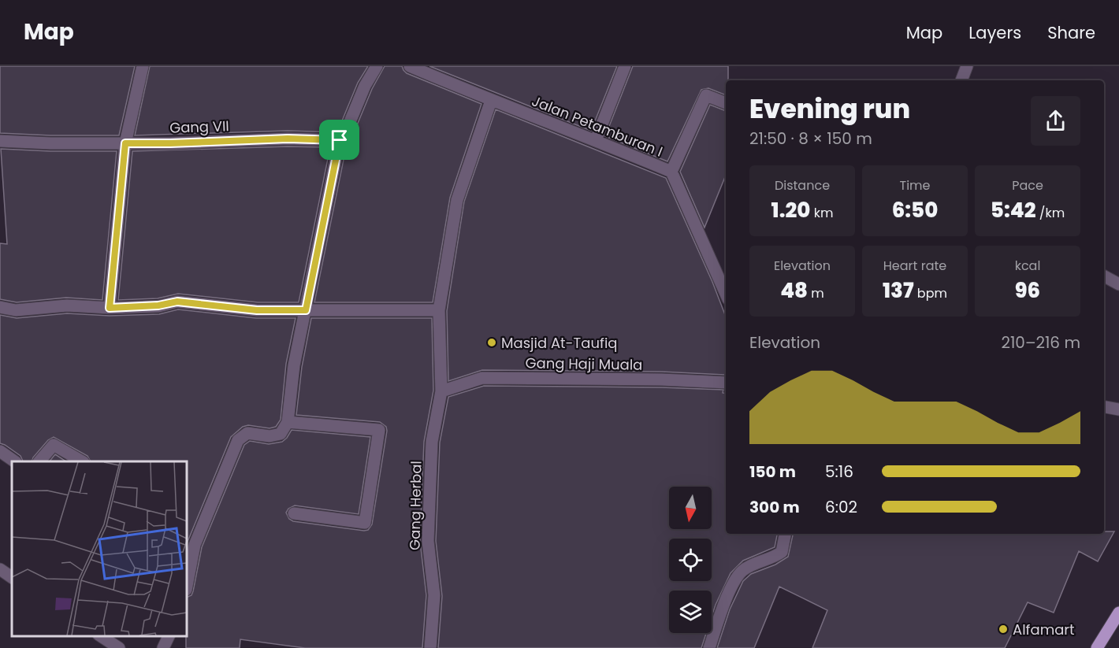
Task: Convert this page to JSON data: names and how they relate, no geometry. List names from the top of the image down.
{
  "streets": {
    "street": [
      "Jalan Petamburan I",
      "Gang VII",
      "Gang Haji Muala",
      "Gang Herbal"
    ]
  },
  "crossings": [
    ["Jalan Petamburan I", "Gang Herbal"],
    ["Gang Haji Muala", "Gang Herbal"]
  ],
  "places": ["Masjid At-Taufiq", "Alfamart"],
  "north": "bottom",
  "page": {
    "header": "Map",
    "nav": ["Map", "Layers", "Share"],
    "heading": ["Evening run", "21:50 · 8 × 150 m"],
    "stats": [
      ["Distance", "1.20 km"],
      ["Time", "6:50"],
      ["Pace", "5:42 /km"],
      ["Elevation", "48 m"],
      ["Heart rate", "137 bpm"],
      ["kcal", "96"]
    ],
    "chart": ["Elevation", "210–216 m"],
    "list": [
      {
        "name": "150 m",
        "note": "5:16"
      },
      {
        "name": "300 m",
        "note": "6:02"
      }
    ]
  }
}
